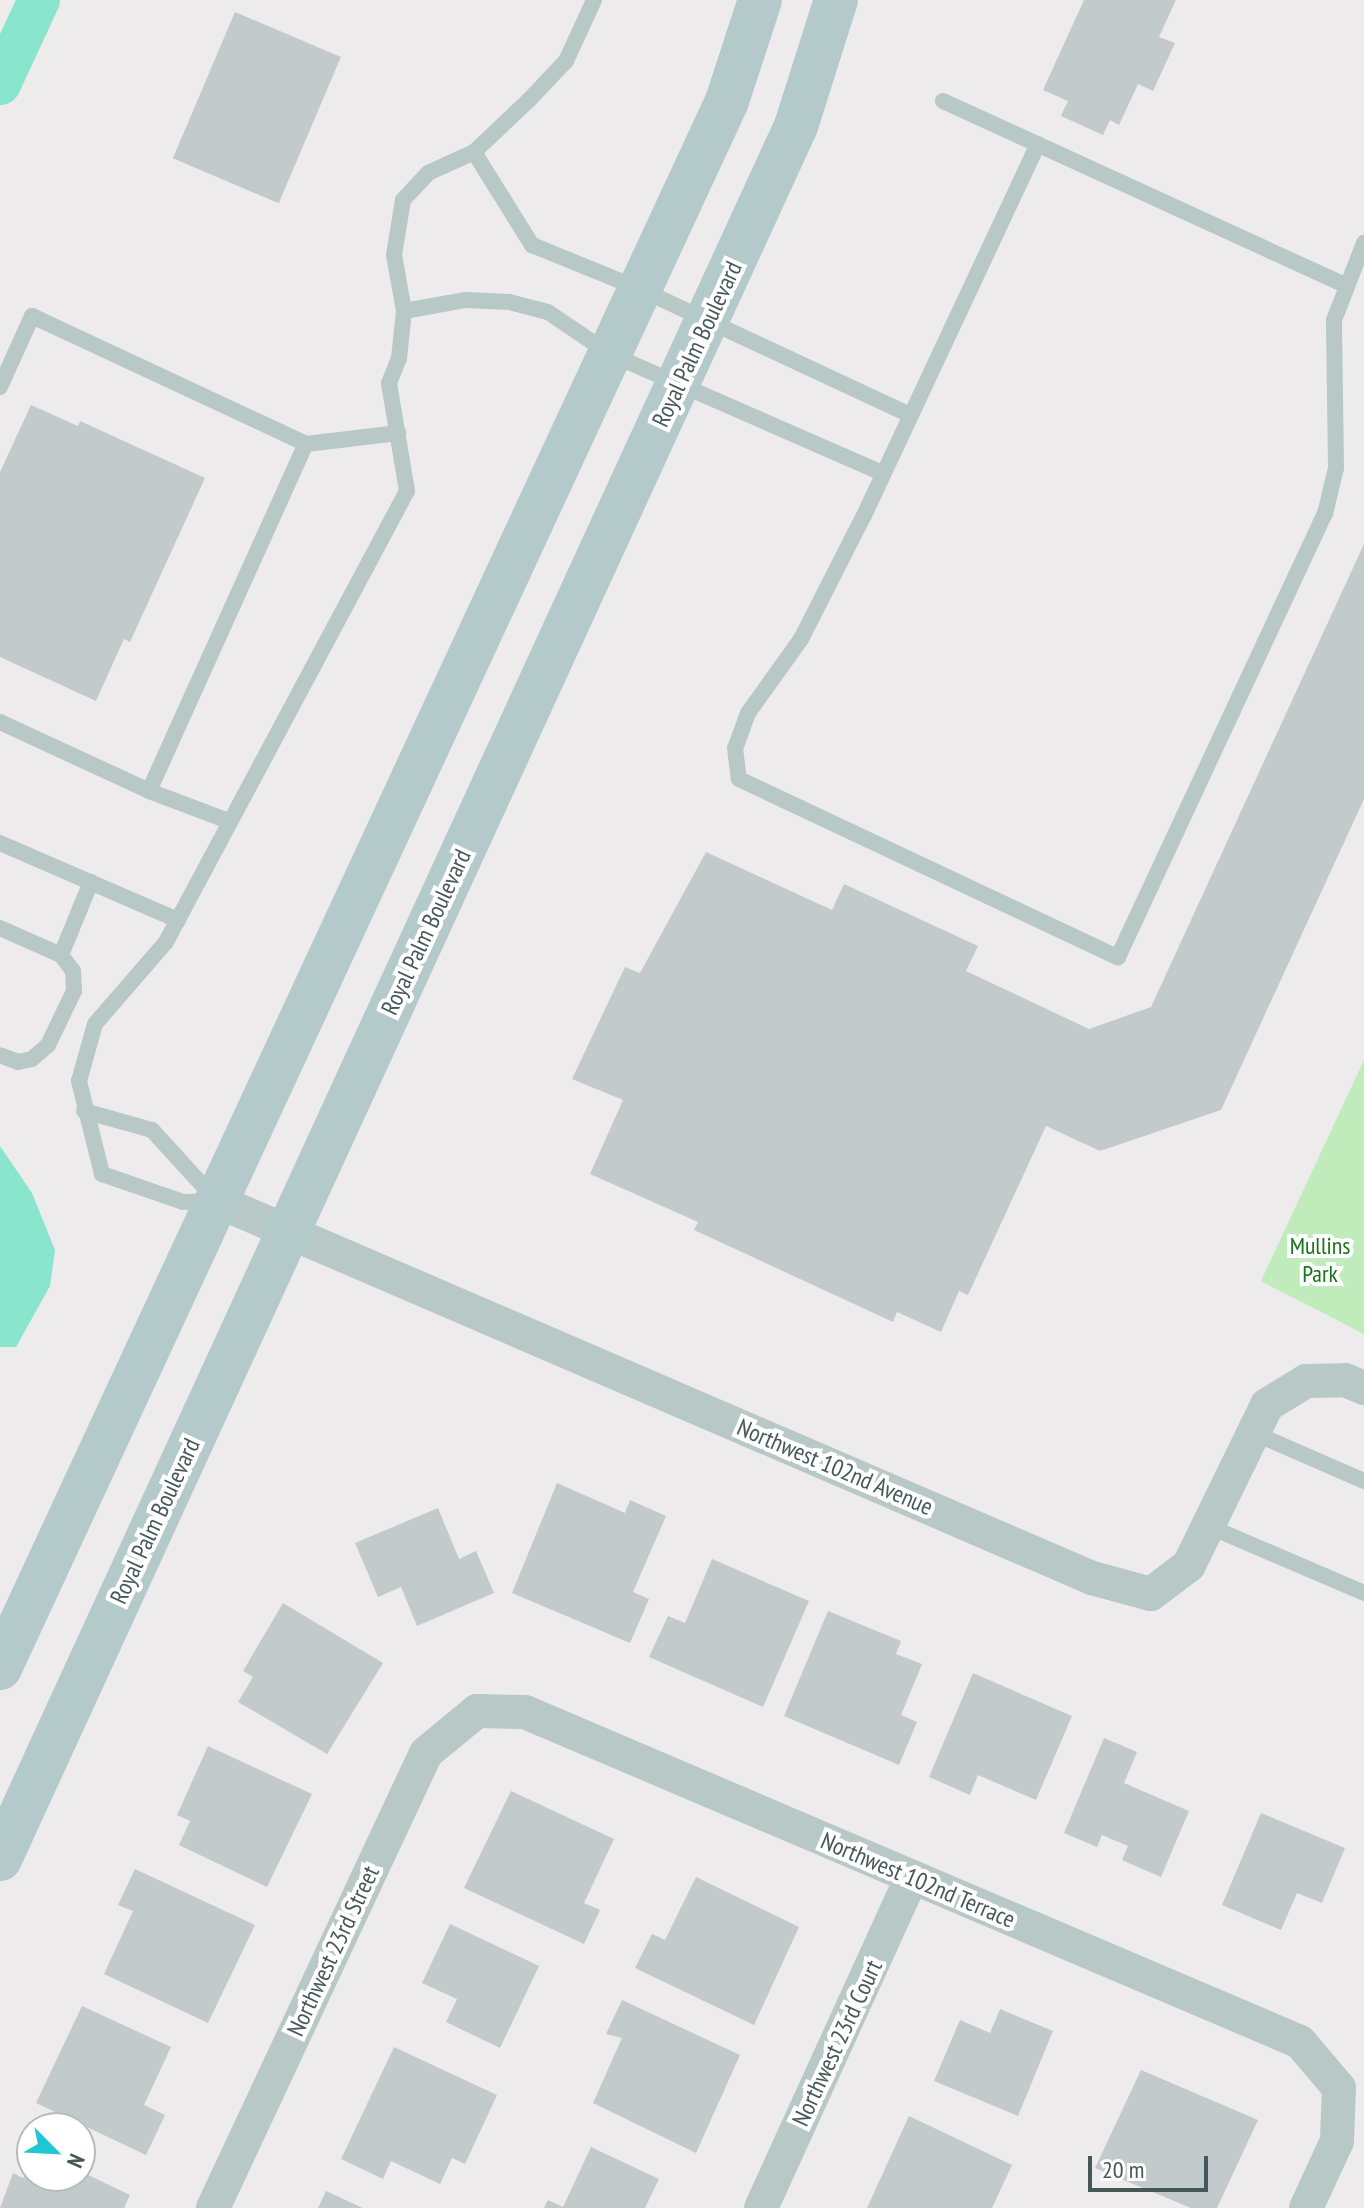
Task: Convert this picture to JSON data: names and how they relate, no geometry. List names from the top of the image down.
{
  "streets": {
    "main road": ["Royal Palm Boulevard"],
    "street": [
      "Northwest 102nd Avenue",
      "Northwest 102nd Terrace",
      "Northwest 23rd Street",
      "Northwest 23rd Court"
    ]
  },
  "crossings": [
    ["Royal Palm Boulevard", "Northwest 102nd Avenue"],
    ["Northwest 102nd Terrace", "Northwest 23rd Street"],
    ["Northwest 102nd Terrace", "Northwest 23rd Court"]
  ],
  "parks": ["Mullins Park"],
  "scale_bar": "20 m",
  "north": "bottom right"
}
